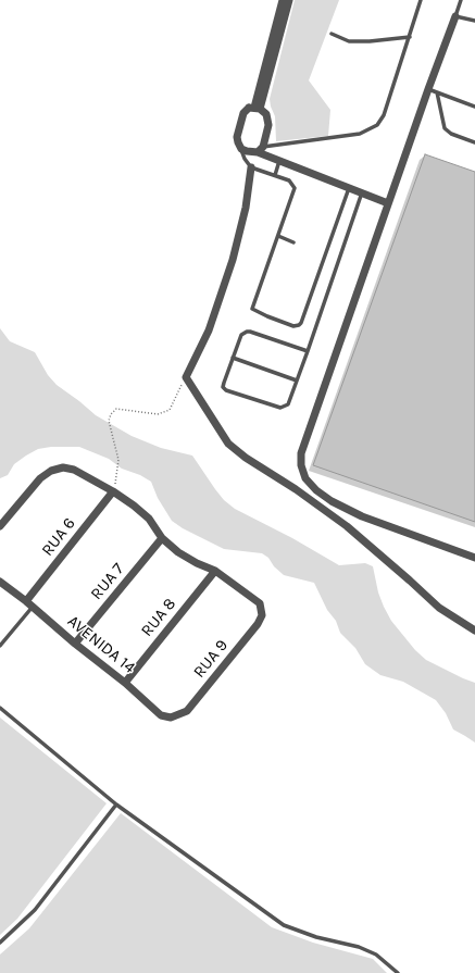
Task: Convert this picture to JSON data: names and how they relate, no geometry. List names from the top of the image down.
{
  "streets": {
    "street": [
      "RUA 6",
      "RUA 7",
      "RUA 8",
      "AVENIDA 14",
      "RUA 9"
    ]
  },
  "crossings": [
    ["RUA 6", "AVENIDA 14"],
    ["RUA 7", "AVENIDA 14"],
    ["RUA 8", "AVENIDA 14"],
    ["RUA 8", "RUA 9"],
    ["AVENIDA 14", "RUA 9"]
  ]
}
